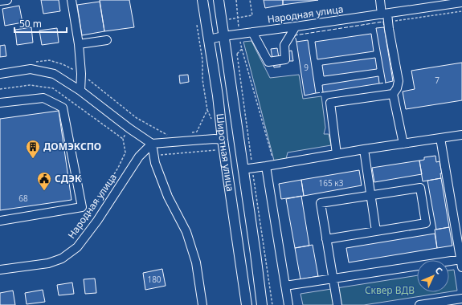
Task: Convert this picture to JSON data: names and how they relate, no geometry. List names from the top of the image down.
{
  "streets": {
    "main road": ["Широтная улица"],
    "street": ["Народная улица"]
  },
  "crossings": [
    ["Народная улица", "Широтная улица"]
  ],
  "parks": ["Сквер ВДВ"],
  "places": {
    "building": ["ДОМЭКСПО"],
    "public building": ["СДЭК"]
  },
  "house_numbers": [
    "9",
    "7",
    "165 к3",
    "68",
    "180"
  ],
  "scale_bar": "50 m",
  "north": "top right"
}
